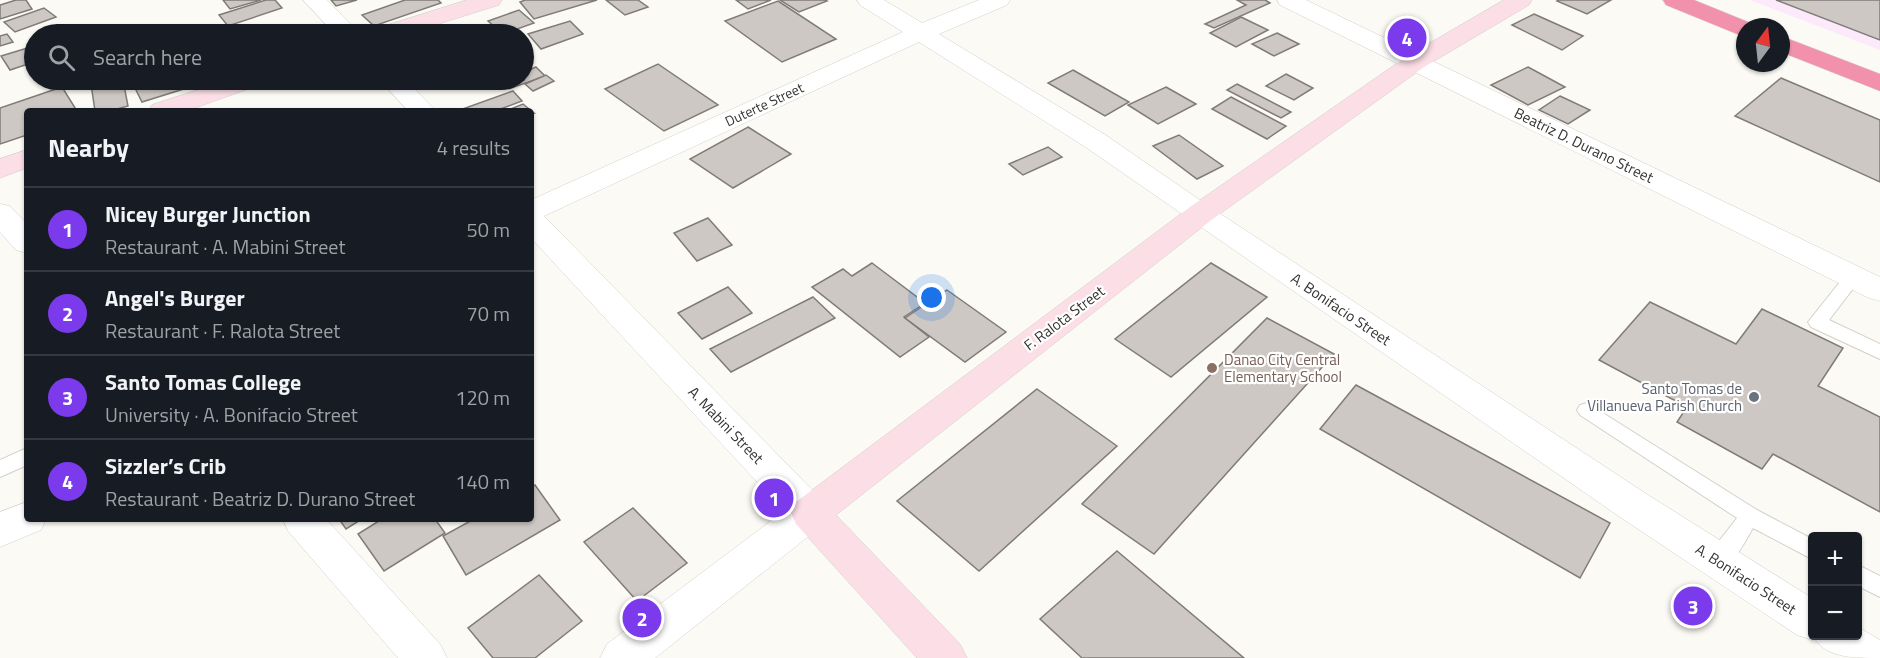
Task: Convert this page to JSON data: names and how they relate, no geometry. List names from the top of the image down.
{
  "streets": {
    "street": [
      "Duterte Street",
      "Beatriz D. Durano Street",
      "A. Bonifacio Street",
      "F. Ralota Street",
      "A. Mabini Street"
    ]
  },
  "crossings": [
    ["Duterte Street", "A. Bonifacio Street"],
    ["Beatriz D. Durano Street", "F. Ralota Street"],
    ["A. Bonifacio Street", "F. Ralota Street"],
    ["F. Ralota Street", "A. Mabini Street"]
  ],
  "places": ["Danao City Central Elementary School", "Santo Tomas de Villanueva Parish Church"],
  "north": "top",
  "page": {
    "pins": [
      "4",
      "1",
      "3",
      "2"
    ],
    "search": "Search here",
    "heading": ["Nearby", "4 results"],
    "list": [
      {
        "mark": "1",
        "name": "Nicey Burger Junction",
        "note": "Restaurant · A. Mabini Street",
        "value": "50 m"
      },
      {
        "mark": "2",
        "name": "Angel's Burger",
        "note": "Restaurant · F. Ralota Street",
        "value": "70 m"
      },
      {
        "mark": "3",
        "name": "Santo Tomas College",
        "note": "University · A. Bonifacio Street",
        "value": "120 m"
      },
      {
        "mark": "4",
        "name": "Sizzler’s Crib",
        "note": "Restaurant · Beatriz D. Durano Street",
        "value": "140 m"
      }
    ],
    "map_buttons": ["+", "−"]
  }
}
